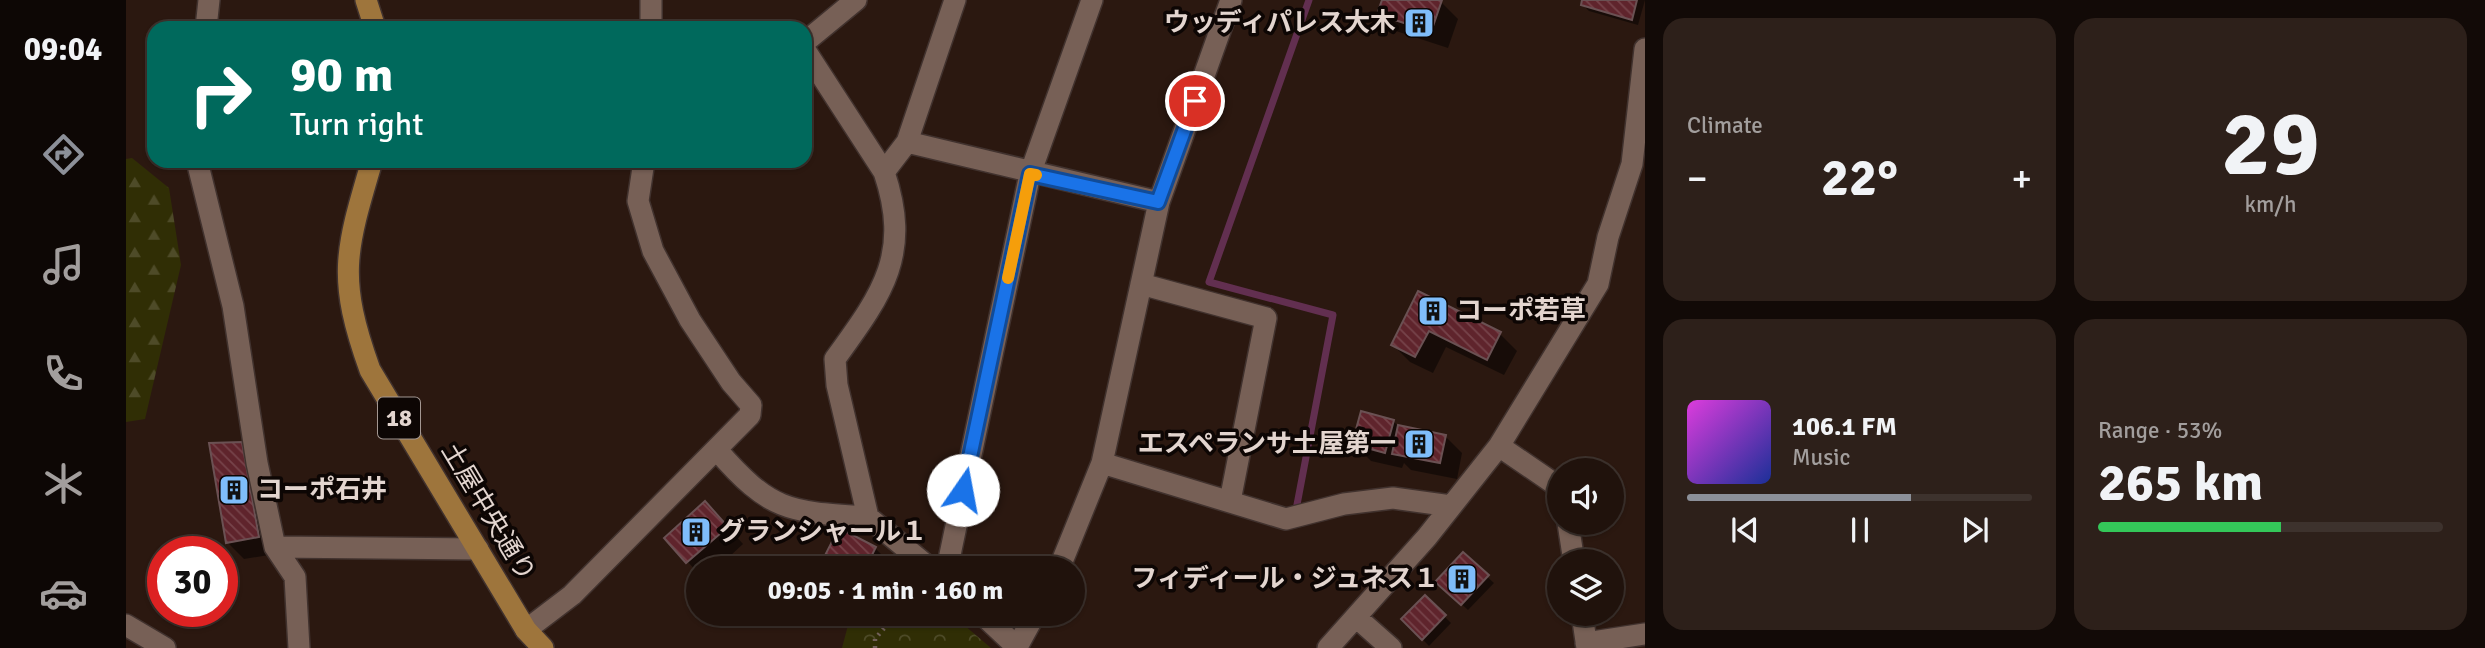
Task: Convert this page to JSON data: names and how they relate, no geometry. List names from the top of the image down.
{
  "streets": {
    "main road": ["18", "土屋中央通り"]
  },
  "places": {
    "building": [
      "ウッディパレス大木",
      "コーポ若草",
      "エスペランサ土屋第一",
      "コーポ石井",
      "グランシャール１",
      "フィディール・ジュネス１"
    ]
  },
  "page": {
    "tabs": "09:04",
    "tile": [
      "Climate",
      ["29", "km/h"],
      ["Range · 53%", "265 km"]
    ],
    "turn": ["90 m", "Turn right"],
    "heat": ["−", "22°", "+"],
    "song": ["106.1 FM", "Music"],
    "limit": "30",
    "trip": "09:05 · 1 min · 160 m"
  }
}
